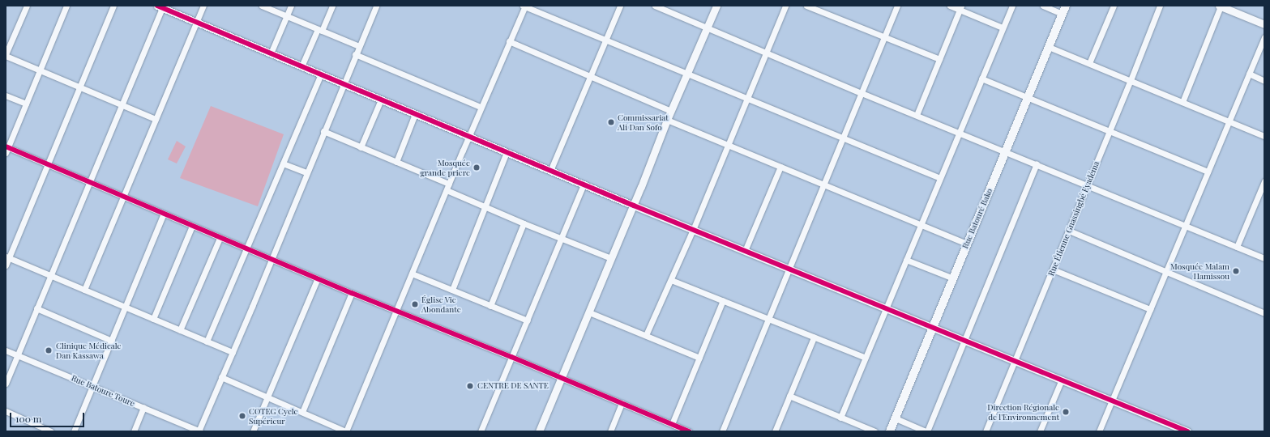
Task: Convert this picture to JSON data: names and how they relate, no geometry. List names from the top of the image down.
{
  "streets": {
    "main road": ["Rue Batouré Bako"],
    "street": ["Rue Étienne Gnassingbé Eyadéma", "Rue Batoure Toure"]
  },
  "places": [
    "Commissariat Ali Dan Sofo",
    "Mosquée grande priere",
    "Mosquée Malam Hamissou",
    "Église Vie Abondante",
    "Clinique Médicale Dan Kassawa",
    "CENTRE DE SANTE",
    "Direction Régionale de l'Environnement",
    "COTEG Cycle Supérieur"
  ],
  "scale_bar": "100 m"
}
